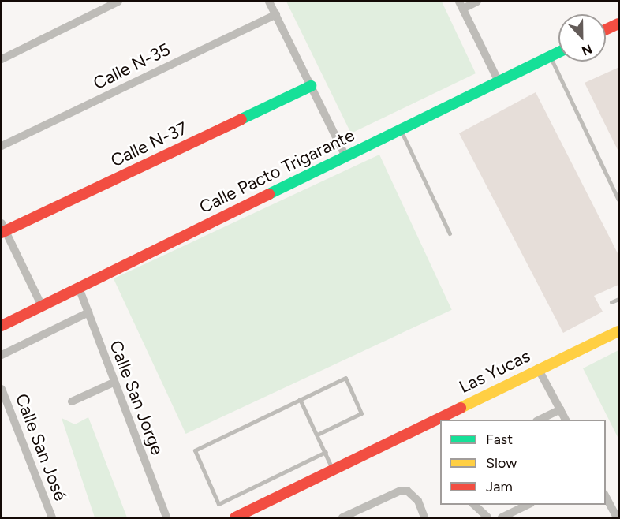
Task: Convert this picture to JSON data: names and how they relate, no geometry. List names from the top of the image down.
{
  "streets": {
    "street": [
      "Calle N-35",
      "Calle N-37",
      "Calle Pacto Trigarante",
      "Las Yucas",
      "Calle San Jorge",
      "Calle San José"
    ]
  },
  "crossings": [
    ["Calle Pacto Trigarante", "Calle San Jorge"]
  ],
  "legend": ["Fast", "Slow", "Jam"],
  "north": "bottom"
}
